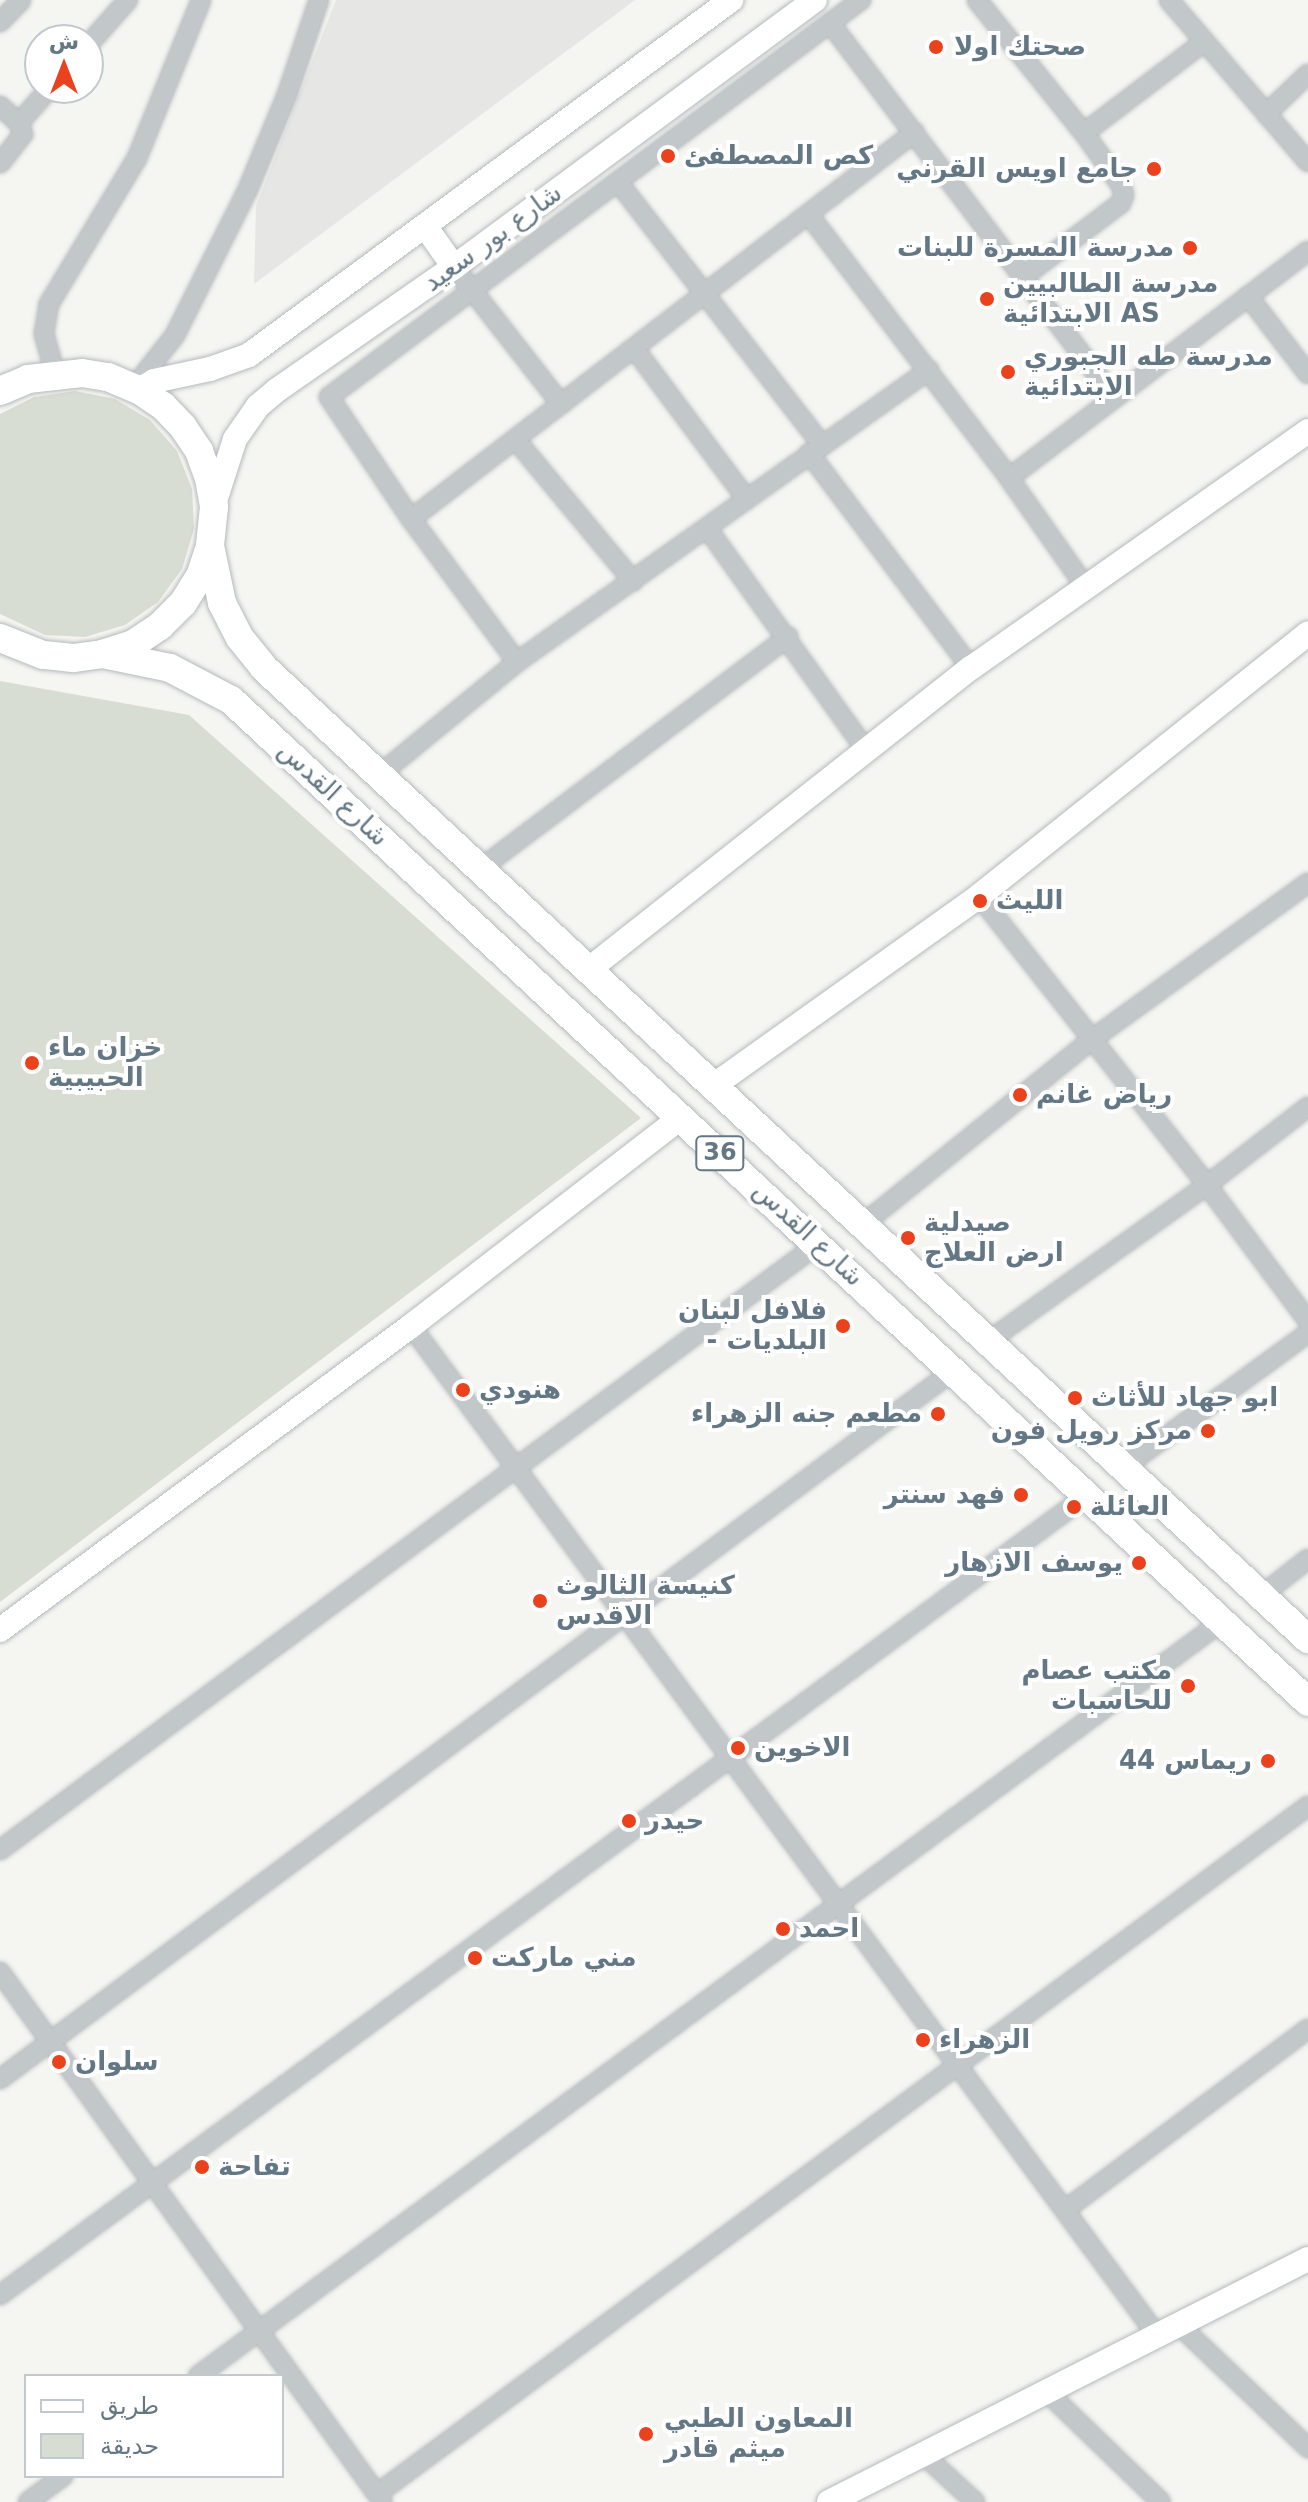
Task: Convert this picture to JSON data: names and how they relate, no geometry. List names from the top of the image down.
{
  "streets": {
    "main road": ["شارع القدس", "36"],
    "street": ["شارع بور سعيد"]
  },
  "places": [
    "صحتك اولا",
    "كص المصطفئ",
    "جامع اويس القرني",
    "مدرسة المسرة للبنات",
    "مدرسة الطالبيين الابتدائية AS",
    "مدرسة طه الجبوري الابتدائية",
    "الليث",
    "خزان ماء الحبيبية",
    "رياض غانم",
    "صيدلية ارض العلاج",
    "فلافل لبنان - البلديات",
    "هنودي",
    "ابو جهاد للأثاث",
    "مطعم جنه الزهراء",
    "مركز رويل فون",
    "فهد سنتر",
    "العائلة",
    "يوسف الازهار",
    "كنيسة الثالوث الاقدس",
    "مكتب عصام للحاسبات",
    "الاخوين",
    "ريماس 44",
    "حيدر",
    "احمد",
    "مني ماركت",
    "الزهراء",
    "سلوان",
    "تفاحة",
    "المعاون الطبي ميثم قادر"
  ],
  "legend": ["طريق", "حديقة"],
  "north": "top"
}
